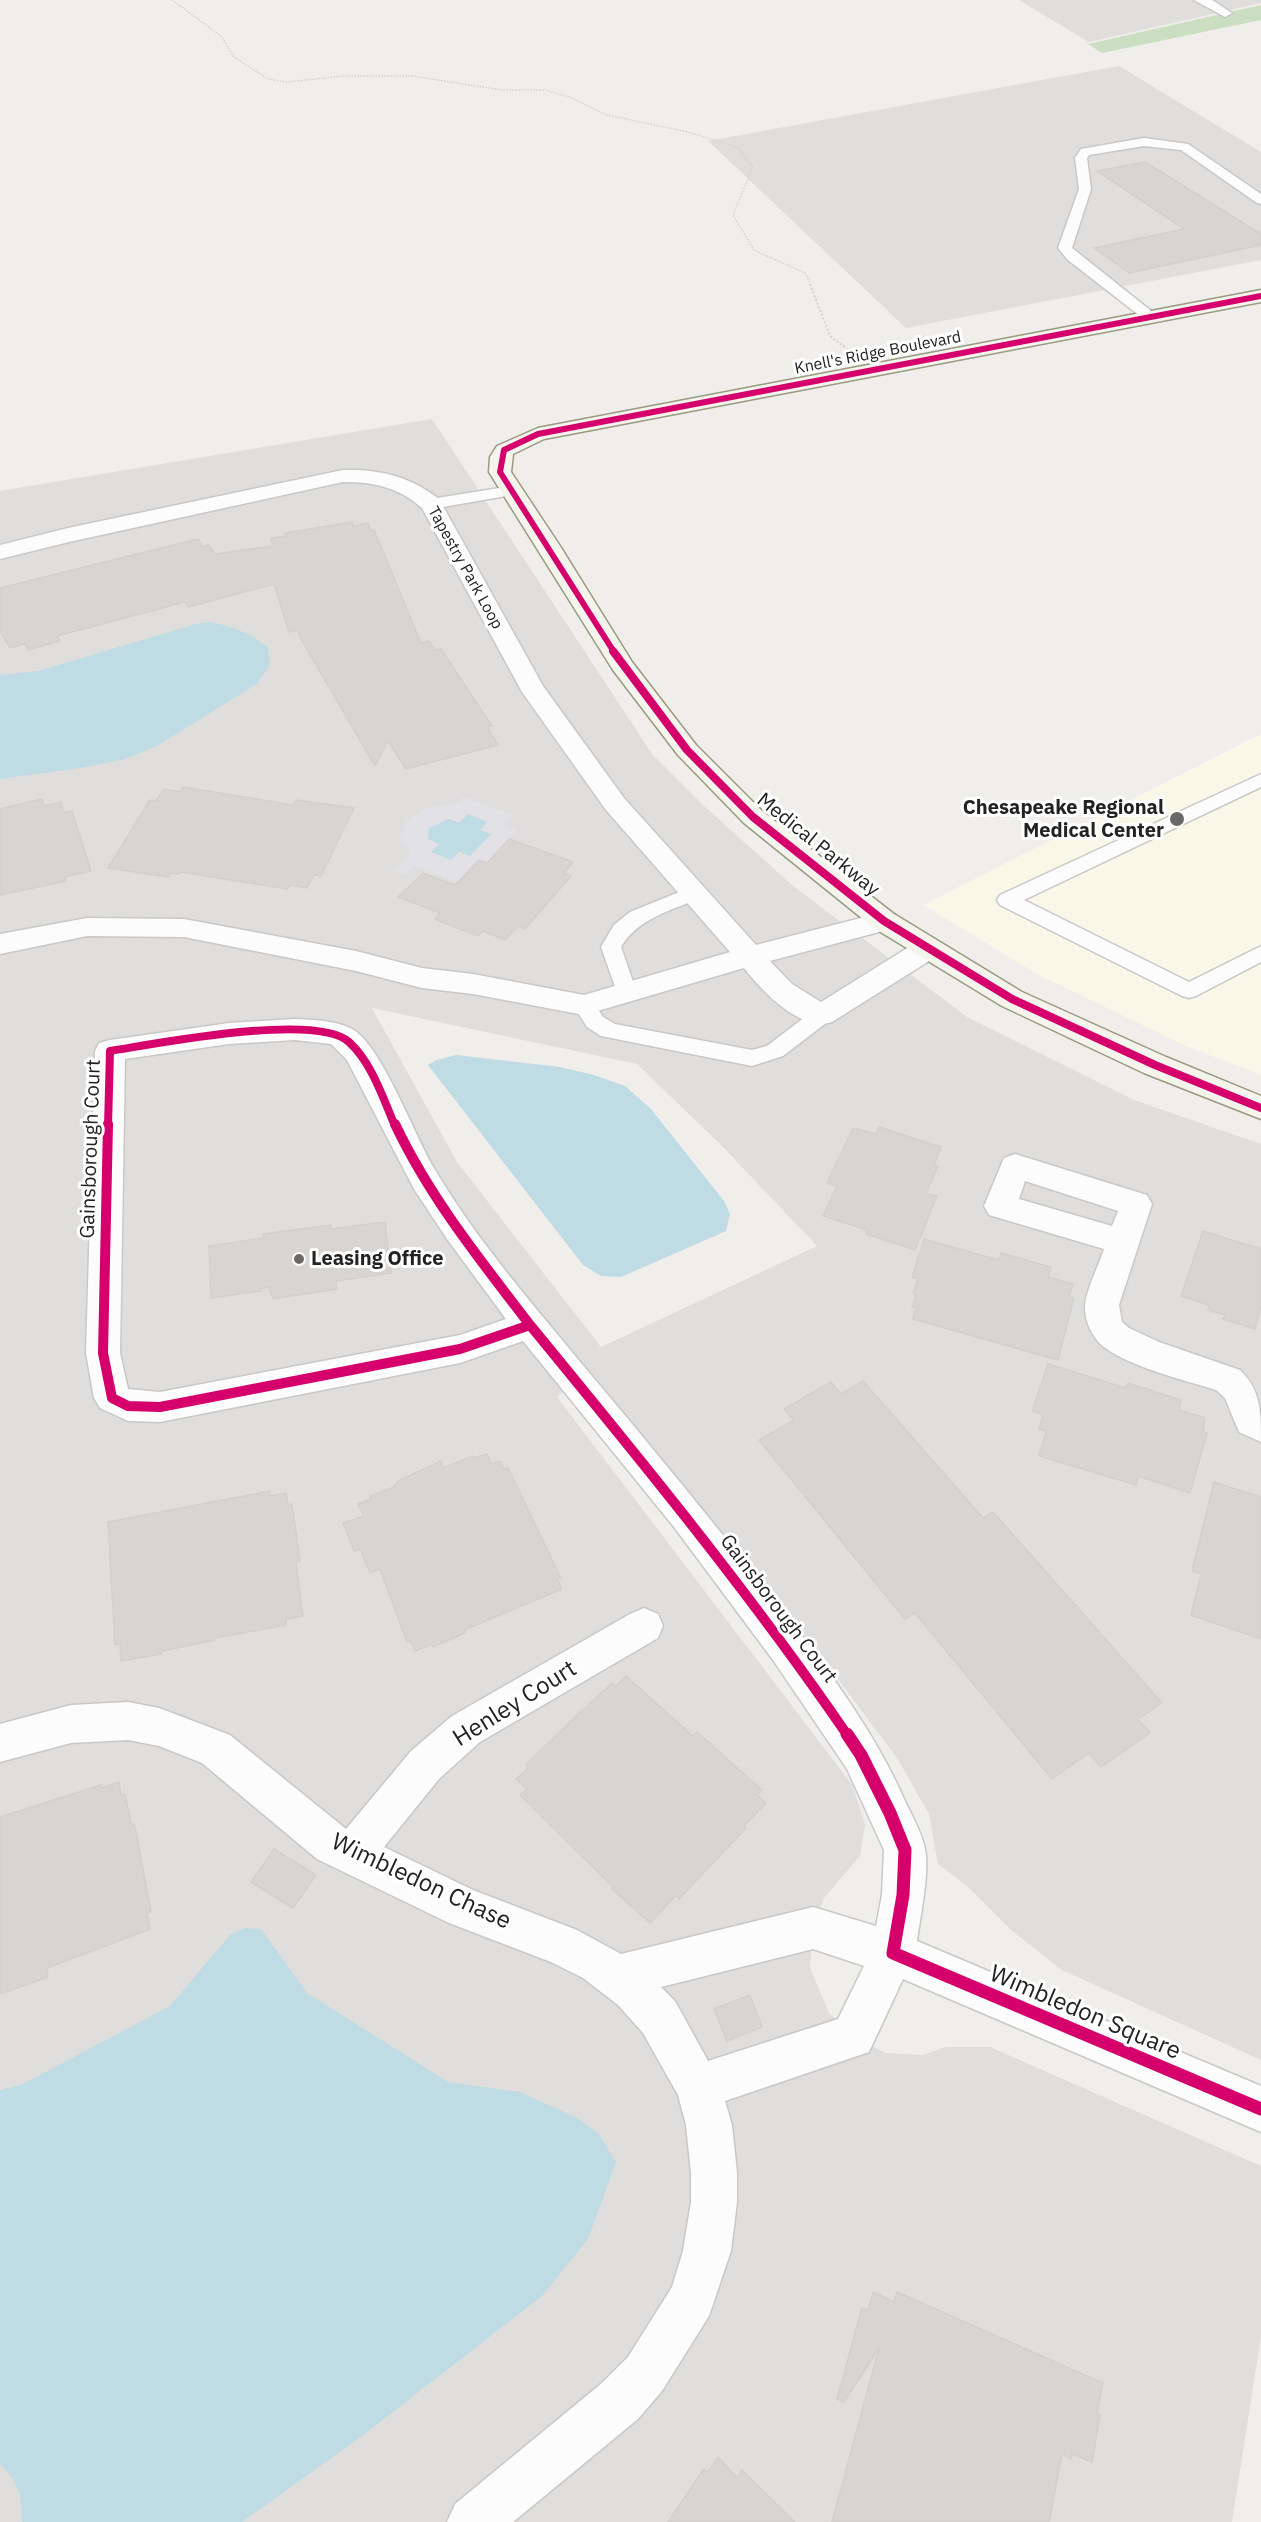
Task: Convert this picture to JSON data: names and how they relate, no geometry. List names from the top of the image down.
{
  "streets": {
    "street": [
      "Knell's Ridge Boulevard",
      "Tapestry Park Loop",
      "Medical Parkway",
      "Gainsborough Court",
      "Henley Court",
      "Wimbledon Chase",
      "Wimbledon Square"
    ]
  },
  "crossings": [
    ["Knell's Ridge Boulevard", "Medical Parkway"],
    ["Gainsborough Court", "Wimbledon Square"],
    ["Henley Court", "Wimbledon Chase"]
  ],
  "places": ["Chesapeake Regional Medical Center", "Leasing Office"]
}
